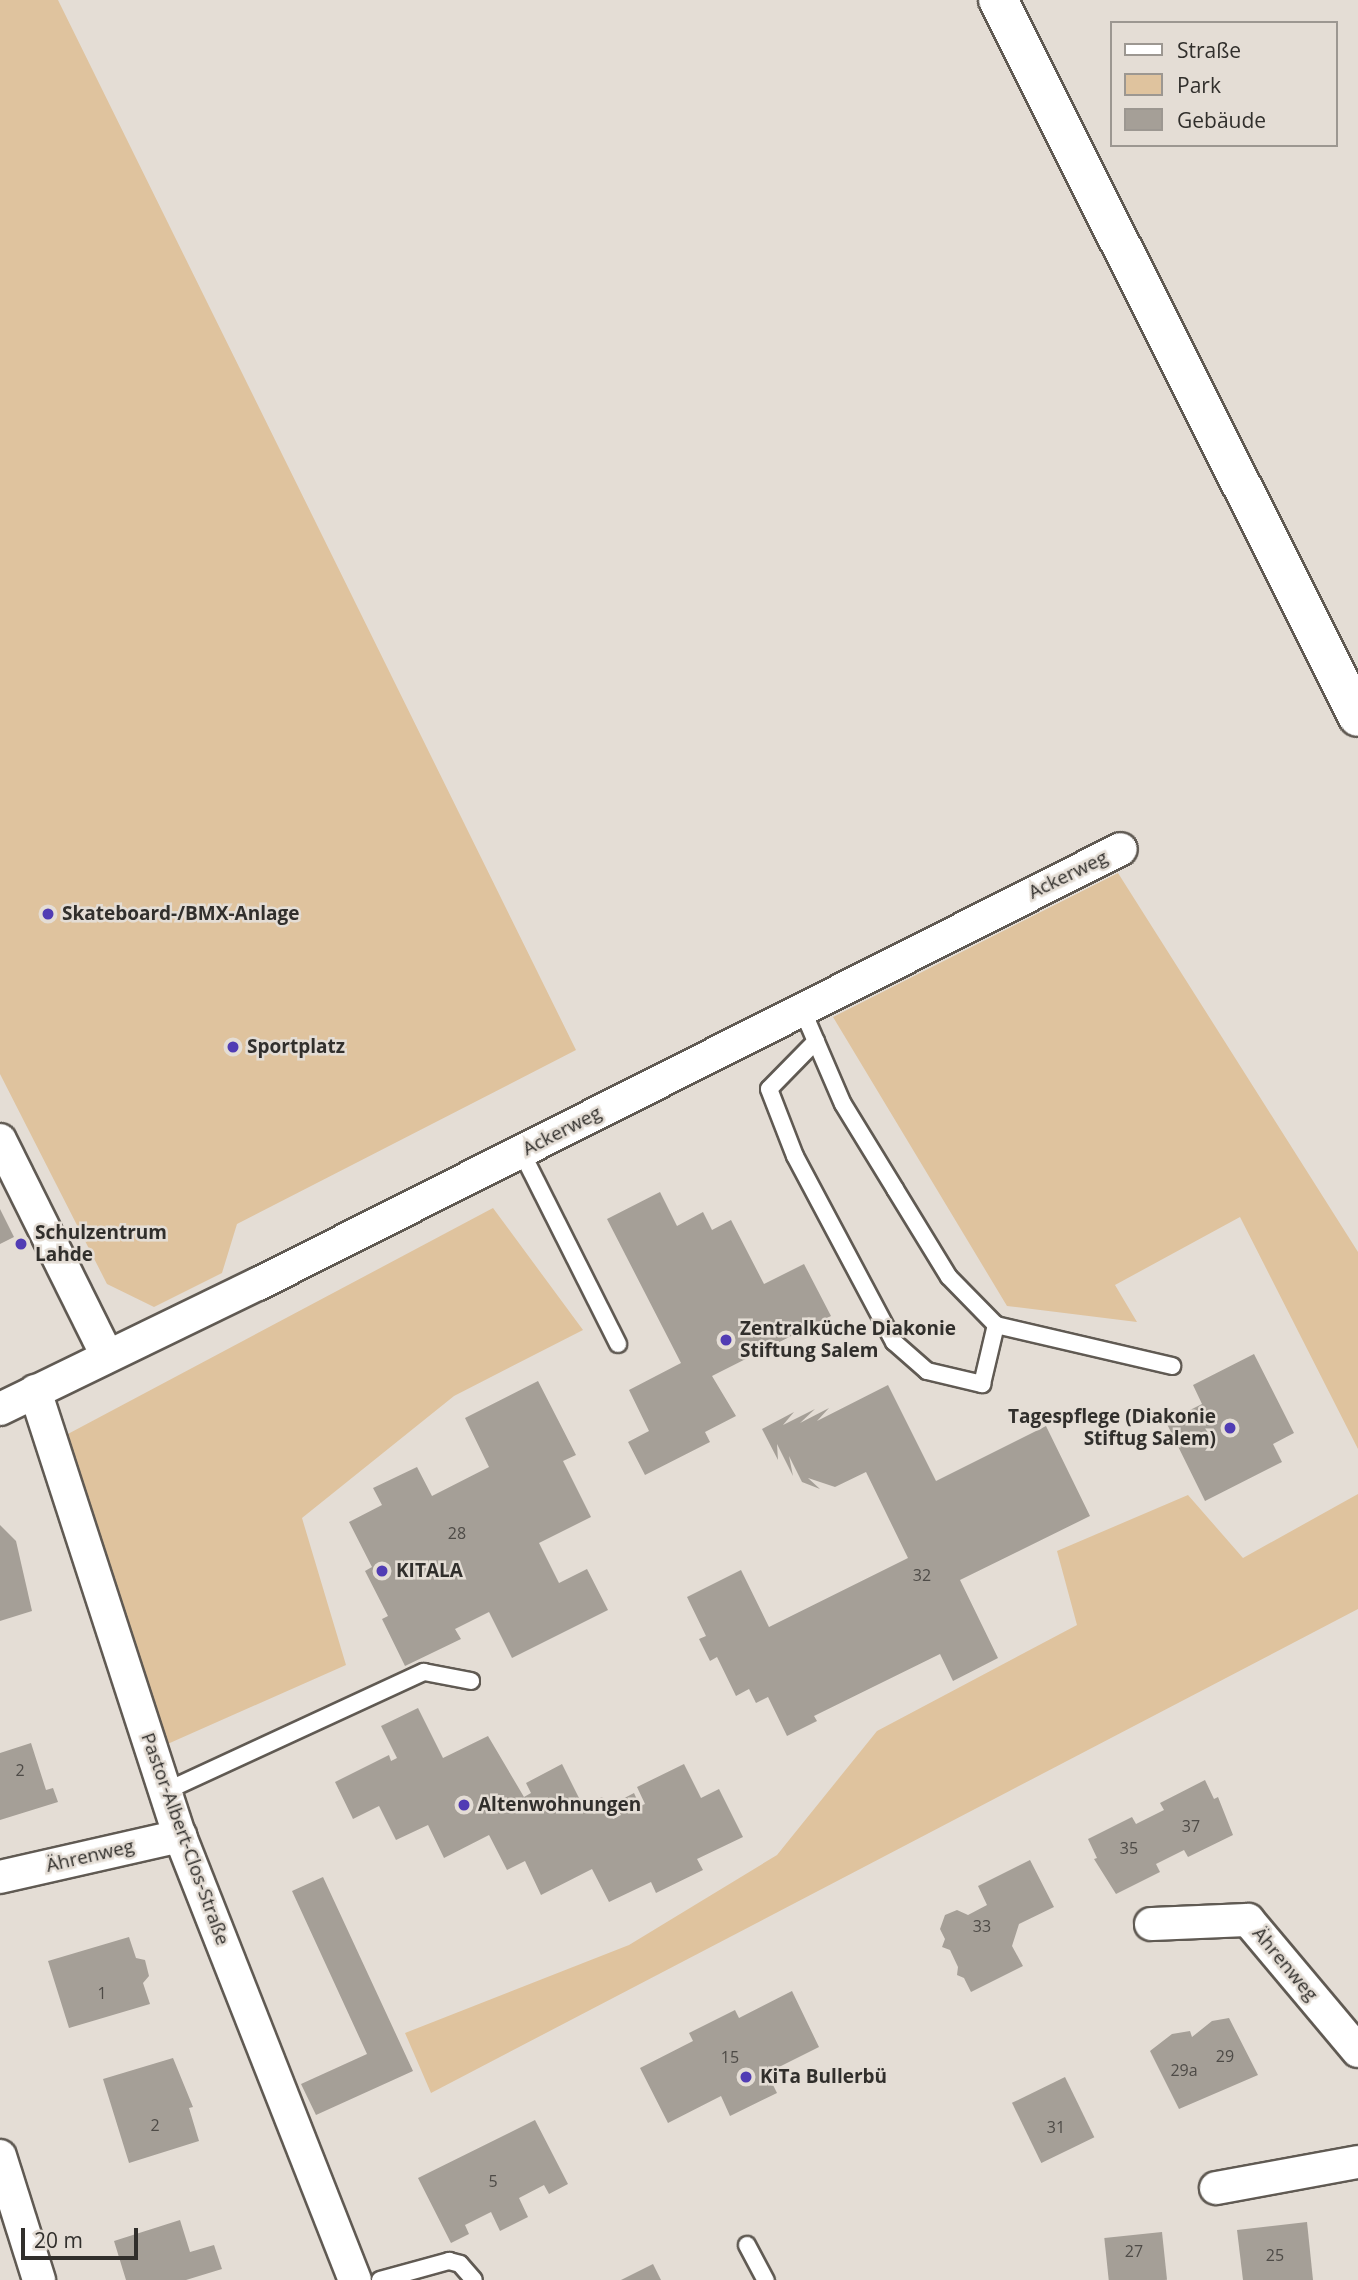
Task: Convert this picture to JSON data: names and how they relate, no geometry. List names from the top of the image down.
{
  "streets": {
    "street": ["Ackerweg", "Pastor-Albert-Clos-Straße", "Ährenweg"]
  },
  "crossings": [
    ["Ackerweg", "Pastor-Albert-Clos-Straße"],
    ["Pastor-Albert-Clos-Straße", "Ährenweg"]
  ],
  "places": [
    "Skateboard-/BMX-Anlage",
    "Sportplatz",
    "Schulzentrum Lahde",
    "Zentralküche Diakonie Stiftung Salem",
    "Tagespflege (Diakonie Stiftug Salem)",
    "KITALA",
    "Altenwohnungen",
    "KiTa Bullerbü"
  ],
  "house_numbers": [
    "28",
    "32",
    "2",
    "37",
    "35",
    "33",
    "1",
    "29",
    "15",
    "29a",
    "2",
    "31",
    "5",
    "27",
    "25"
  ],
  "legend": ["Straße", "Park", "Gebäude"],
  "scale_bar": "20 m"
}
